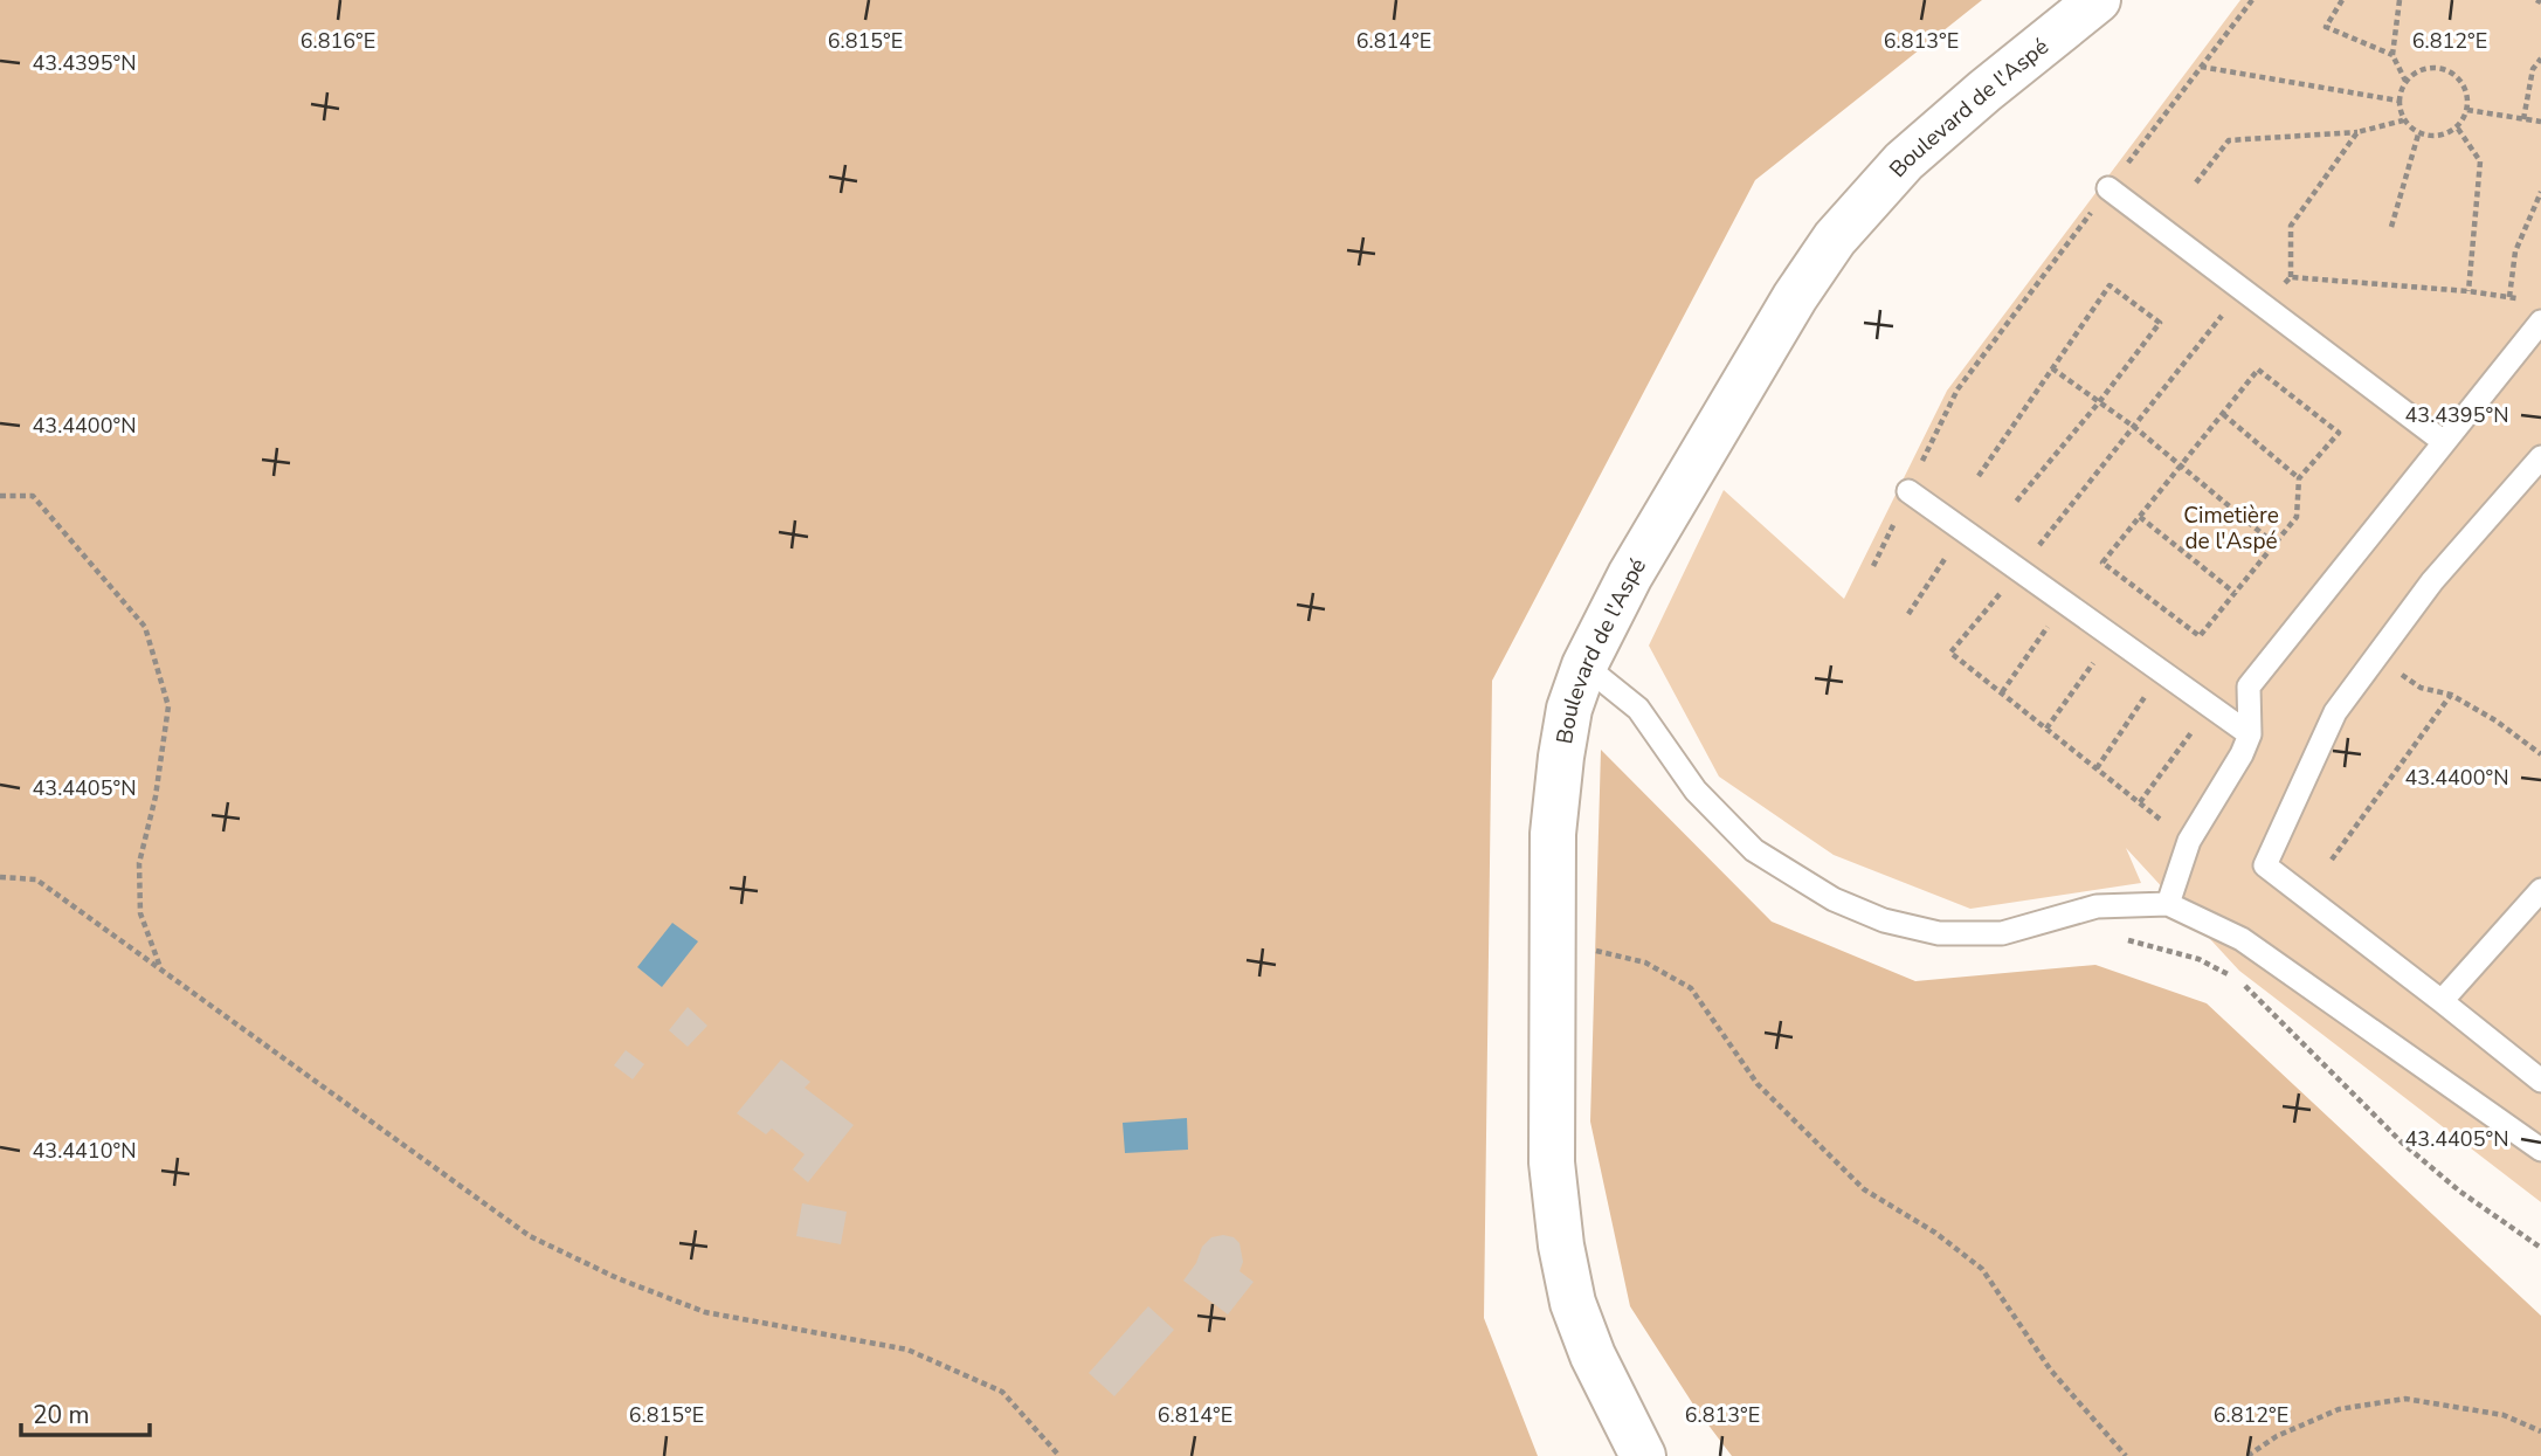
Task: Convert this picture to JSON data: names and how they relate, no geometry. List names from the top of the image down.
{
  "streets": {
    "main road": ["Boulevard de l'Aspé"]
  },
  "parks": ["Cimetière de l'Aspé"],
  "scale_bar": "20 m",
  "coordinates": [
    "6.816°E",
    "6.815°E",
    "6.814°E",
    "6.813°E",
    "6.812°E",
    "43.4395°N",
    "43.4400°N",
    "43.4405°N",
    "43.4410°N"
  ]
}
